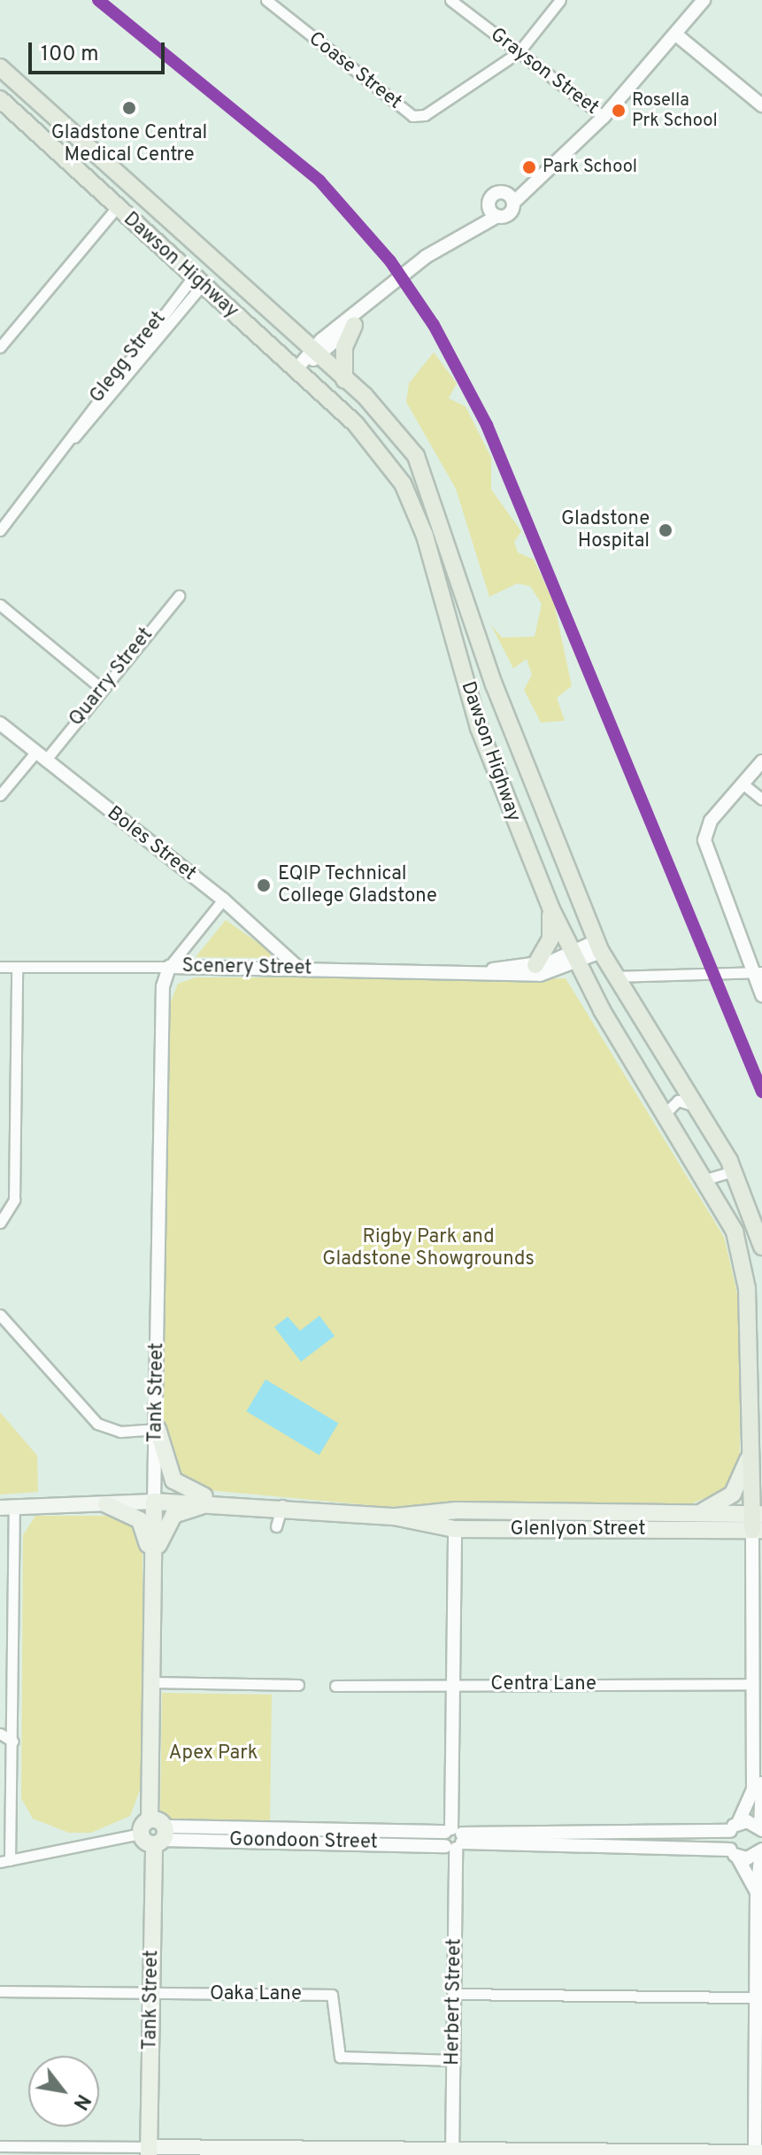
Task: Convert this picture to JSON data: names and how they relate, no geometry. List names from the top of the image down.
{
  "streets": {
    "highway": ["Dawson Highway"],
    "main road": ["Tank Street", "Glenlyon Street"],
    "street": [
      "Coase Street",
      "Grayson Street",
      "Glegg Street",
      "Quarry Street",
      "Boles Street",
      "Scenery Street",
      "Centra Lane",
      "Goondoon Street",
      "Oaka Lane",
      "Herbert Street"
    ]
  },
  "crossings": [
    ["Coase Street", "Grayson Street"],
    ["Dawson Highway", "Glegg Street"],
    ["Dawson Highway", "Scenery Street"],
    ["Dawson Highway", "Glenlyon Street"],
    ["Quarry Street", "Boles Street"],
    ["Boles Street", "Scenery Street"],
    ["Scenery Street", "Tank Street"],
    ["Tank Street", "Glenlyon Street"],
    ["Tank Street", "Goondoon Street"],
    ["Tank Street", "Oaka Lane"],
    ["Glenlyon Street", "Herbert Street"],
    ["Centra Lane", "Herbert Street"],
    ["Goondoon Street", "Herbert Street"],
    ["Oaka Lane", "Herbert Street"]
  ],
  "parks": ["Rigby Park and Gladstone Showgrounds", "Apex Park"],
  "places": [
    "Gladstone Central Medical Centre",
    "Rosella Prk School",
    "Park School",
    "Gladstone Hospital",
    "EQIP Technical College Gladstone"
  ],
  "scale_bar": "100 m",
  "north": "bottom right"
}
